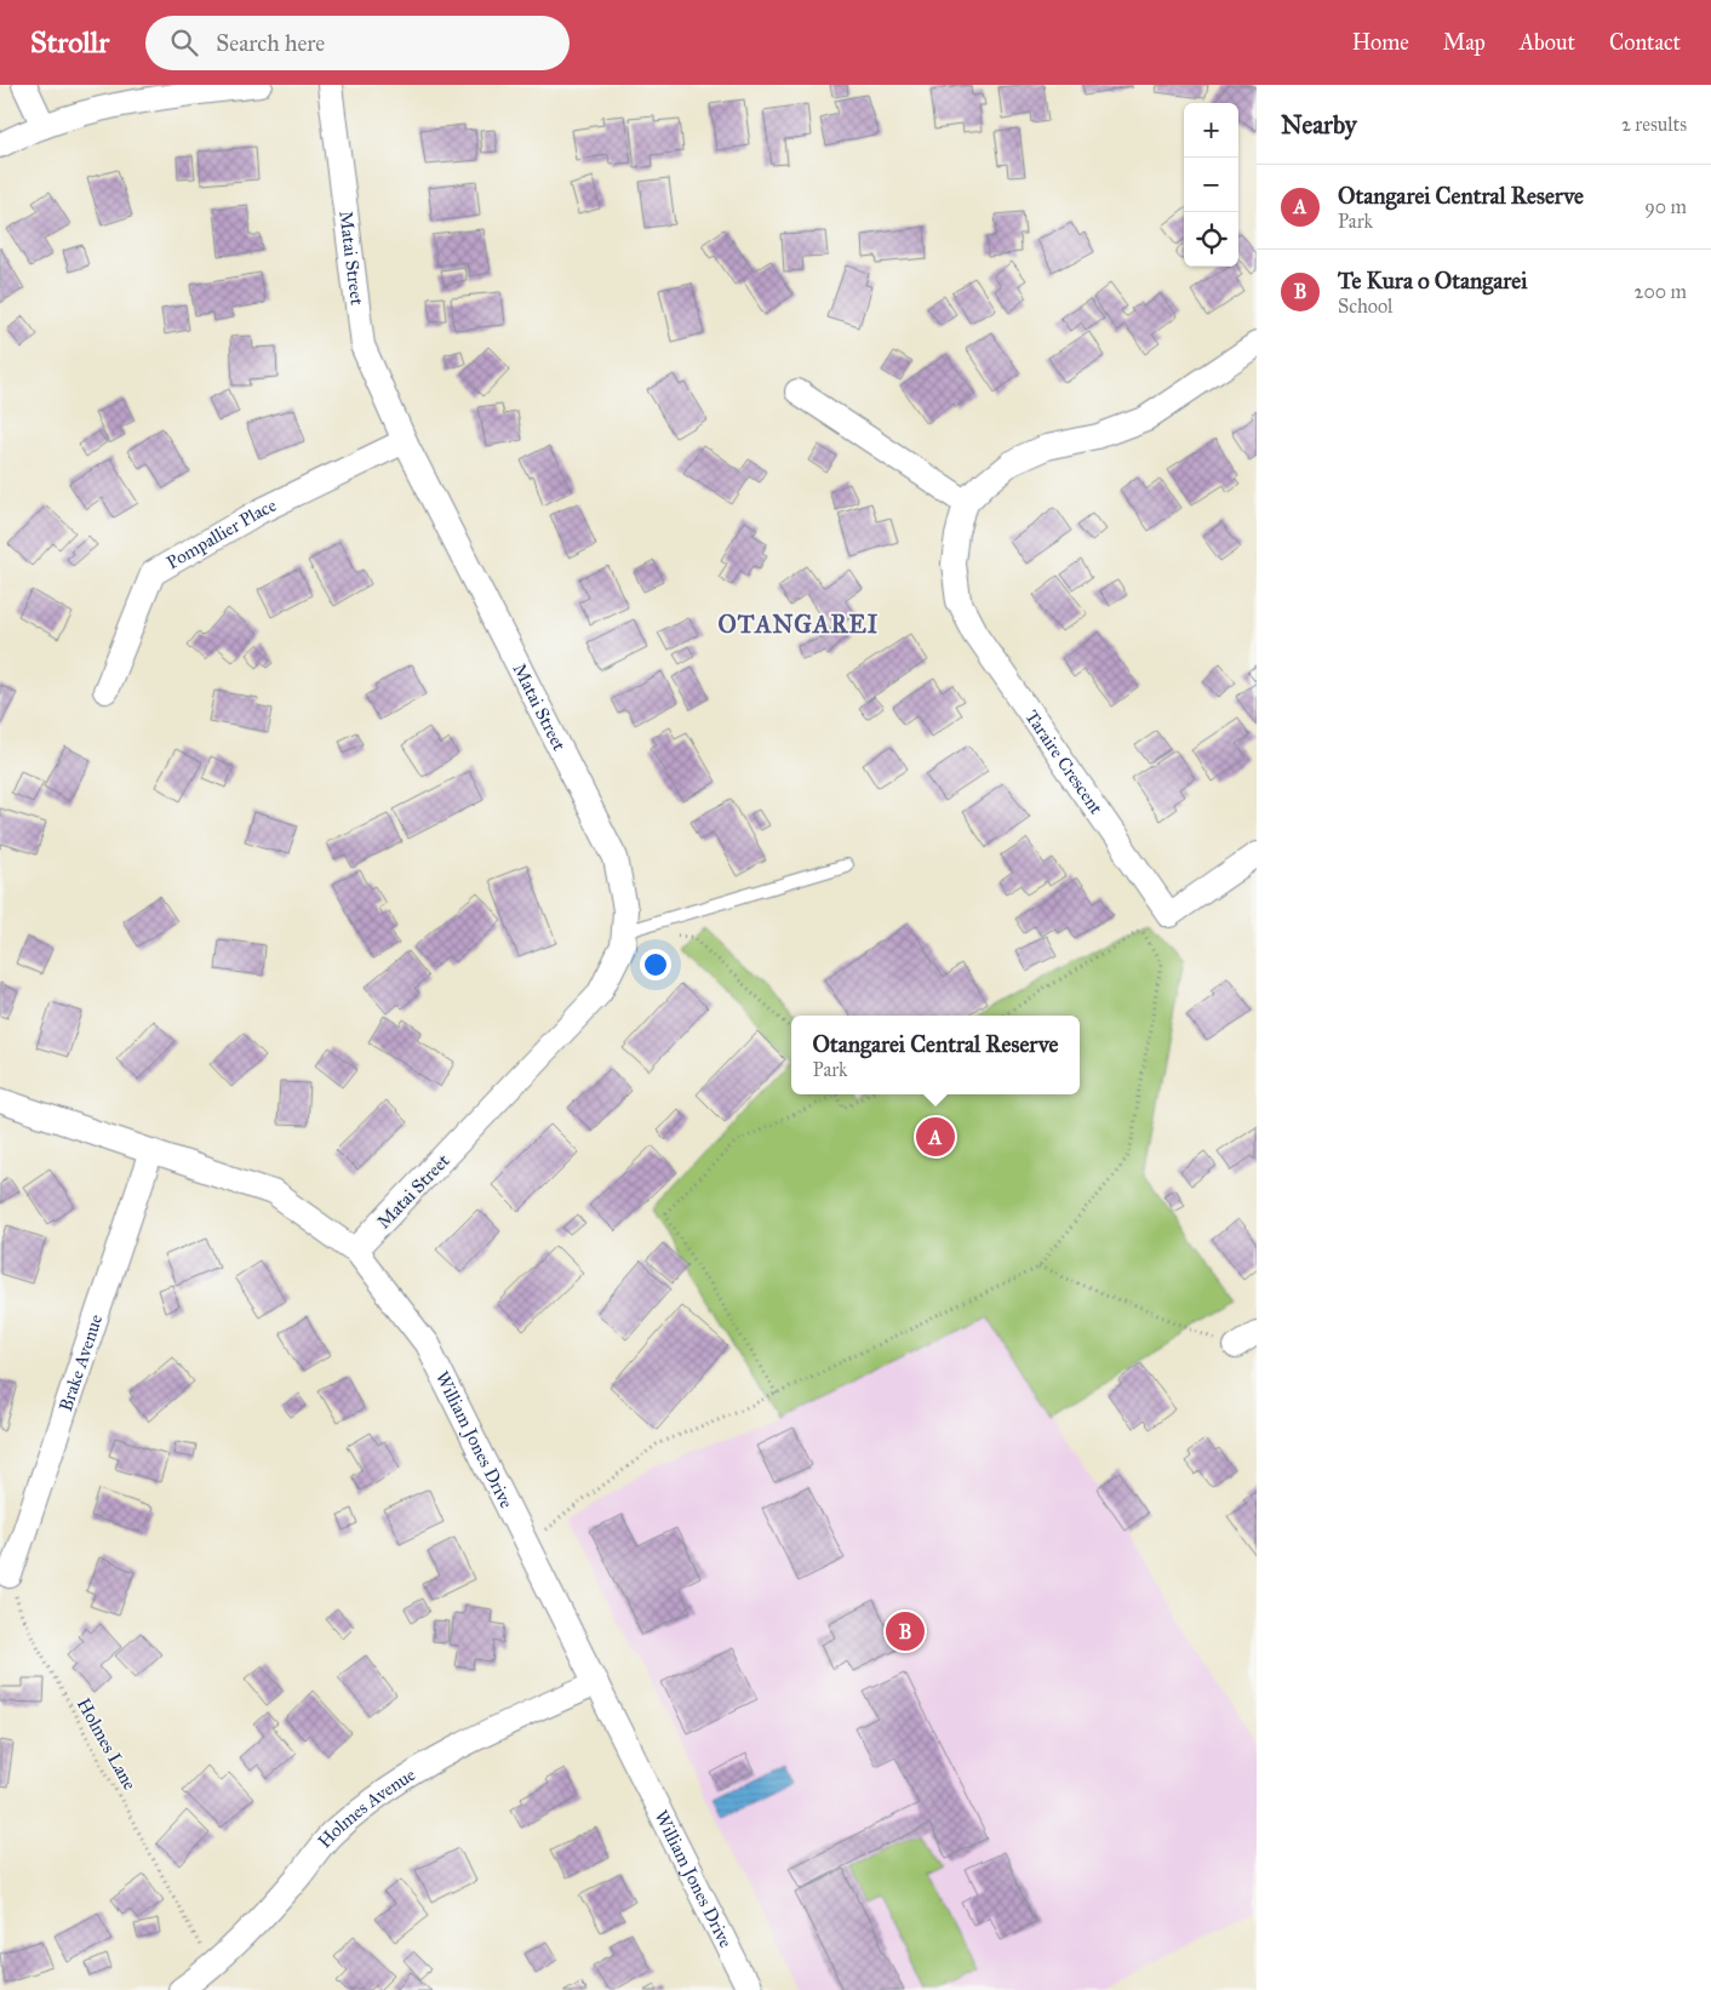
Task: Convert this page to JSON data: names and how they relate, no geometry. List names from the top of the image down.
{
  "streets": {
    "street": [
      "Matai Street",
      "Pompallier Place",
      "Taraire Crescent",
      "Brake Avenue",
      "William Jones Drive",
      "Holmes Avenue"
    ],
    "path": ["Holmes Lane"]
  },
  "crossings": [
    ["Matai Street", "Pompallier Place"],
    ["Matai Street", "William Jones Drive"],
    ["Brake Avenue", "William Jones Drive"],
    ["Brake Avenue", "Holmes Lane"],
    ["William Jones Drive", "Holmes Avenue"]
  ],
  "districts": ["OTANGAREI"],
  "page": {
    "header": "Strollr",
    "search": "Search here",
    "nav": [
      "Home",
      "Map",
      "About",
      "Contact"
    ],
    "heading": ["Nearby", "2 results"],
    "map_buttons": ["+", "−"],
    "list": [
      {
        "mark": "A",
        "name": "Otangarei Central Reserve",
        "note": "Park",
        "value": "90 m"
      },
      {
        "mark": "B",
        "name": "Te Kura o Otangarei",
        "note": "School",
        "value": "200 m"
      }
    ],
    "popup": ["Otangarei Central Reserve", "Park"],
    "pins": ["A", "B"]
  }
}
